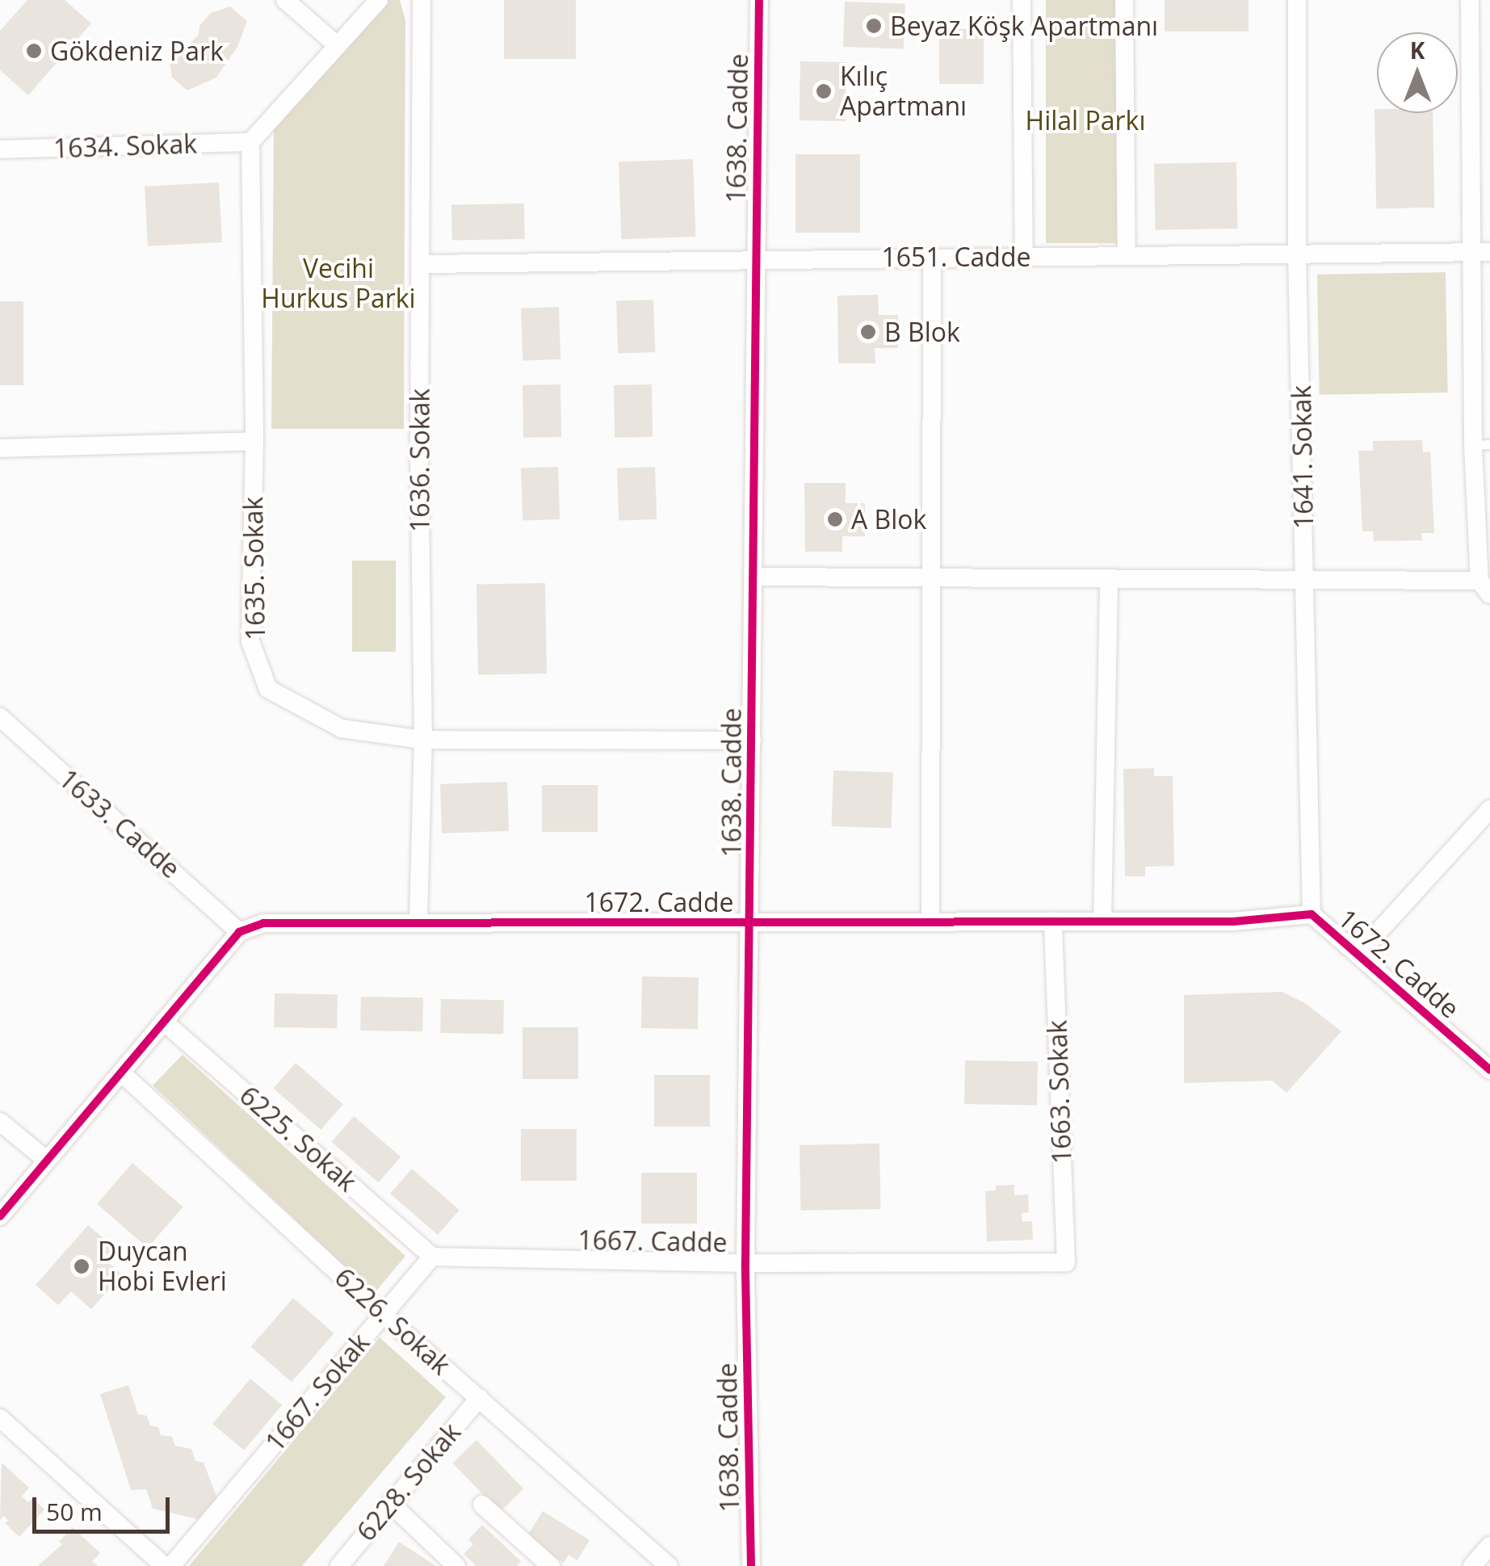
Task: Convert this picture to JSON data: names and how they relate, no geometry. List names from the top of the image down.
{
  "streets": {
    "street": [
      "1638. Cadde",
      "1634. Sokak",
      "1651. Cadde",
      "1641. Sokak",
      "1636. Sokak",
      "1635. Sokak",
      "1633. Cadde",
      "1672. Cadde",
      "1663. Sokak",
      "6225. Sokak",
      "1667. Cadde",
      "6226. Sokak",
      "1667. Sokak",
      "6228. Sokak"
    ]
  },
  "crossings": [
    ["1638. Cadde", "1651. Cadde"],
    ["1638. Cadde", "1635. Sokak"],
    ["1638. Cadde", "1672. Cadde"],
    ["1638. Cadde", "1667. Cadde"],
    ["1634. Sokak", "1635. Sokak"],
    ["1651. Cadde", "1641. Sokak"],
    ["1651. Cadde", "1636. Sokak"],
    ["1641. Sokak", "1672. Cadde"],
    ["1636. Sokak", "1635. Sokak"],
    ["1636. Sokak", "1672. Cadde"],
    ["1633. Cadde", "1672. Cadde"],
    ["1672. Cadde", "1663. Sokak"],
    ["1663. Sokak", "1667. Cadde"],
    ["6225. Sokak", "1667. Cadde"],
    ["6225. Sokak", "1667. Sokak"],
    ["1667. Cadde", "1667. Sokak"],
    ["6226. Sokak", "1667. Sokak"],
    ["6226. Sokak", "6228. Sokak"]
  ],
  "parks": ["Hilal Parkı", "Vecihi Hurkus Parki"],
  "places": [
    "Beyaz Köşk Apartmanı",
    "Gökdeniz Park",
    "Kılıç Apartmanı",
    "B Blok",
    "A Blok",
    "Duycan Hobi Evleri"
  ],
  "scale_bar": "50 m",
  "north": "top"
}
